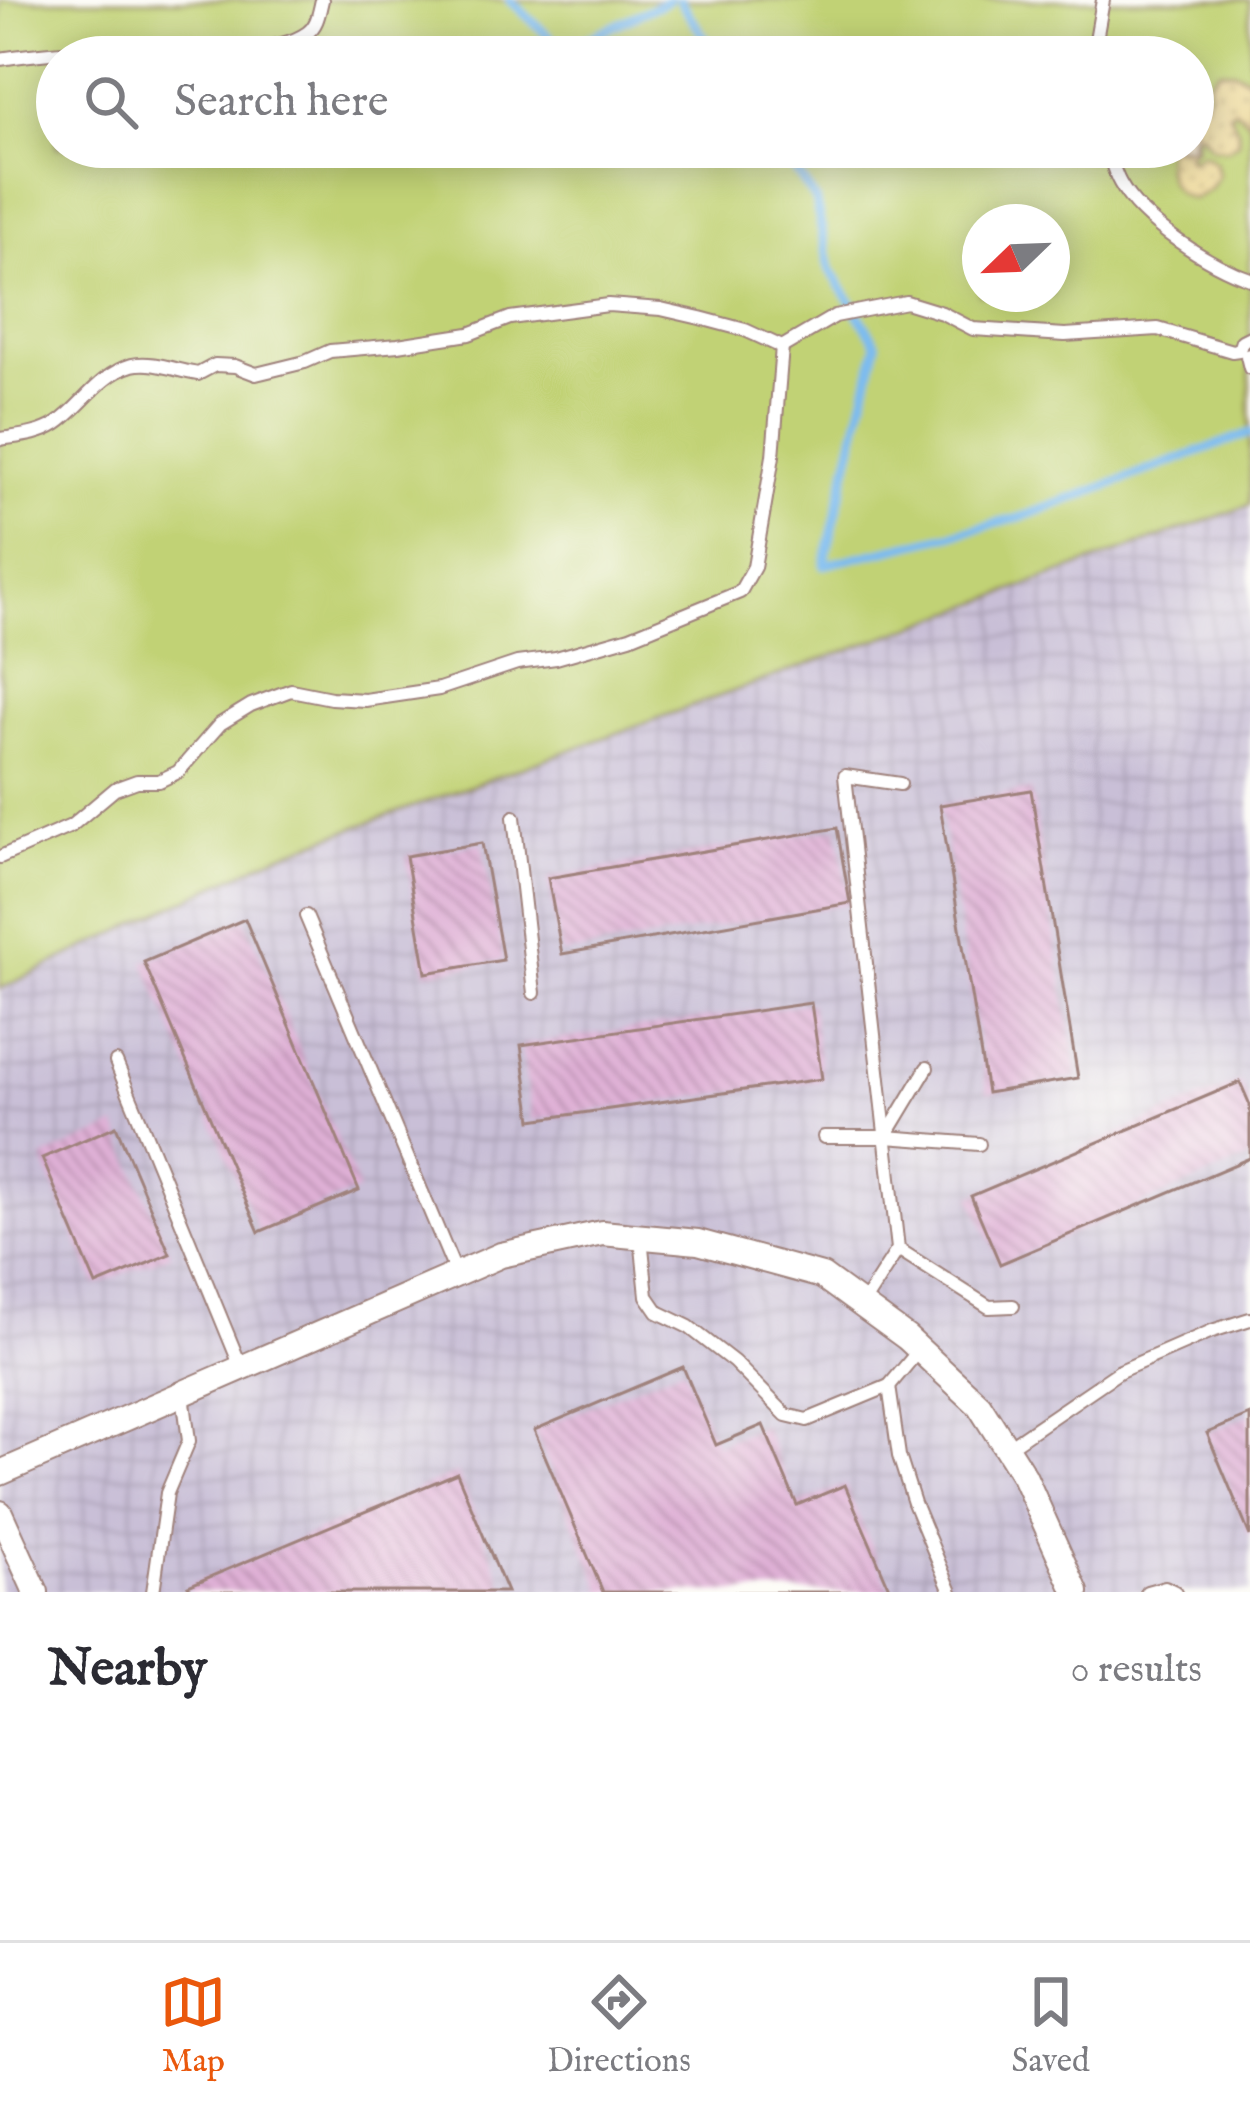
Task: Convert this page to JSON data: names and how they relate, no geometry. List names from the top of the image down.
{
  "north": "bottom left",
  "page": {
    "search": "Search here",
    "heading": ["Nearby", "0 results"],
    "nav": ["Map", "Directions", "Saved"]
  }
}
